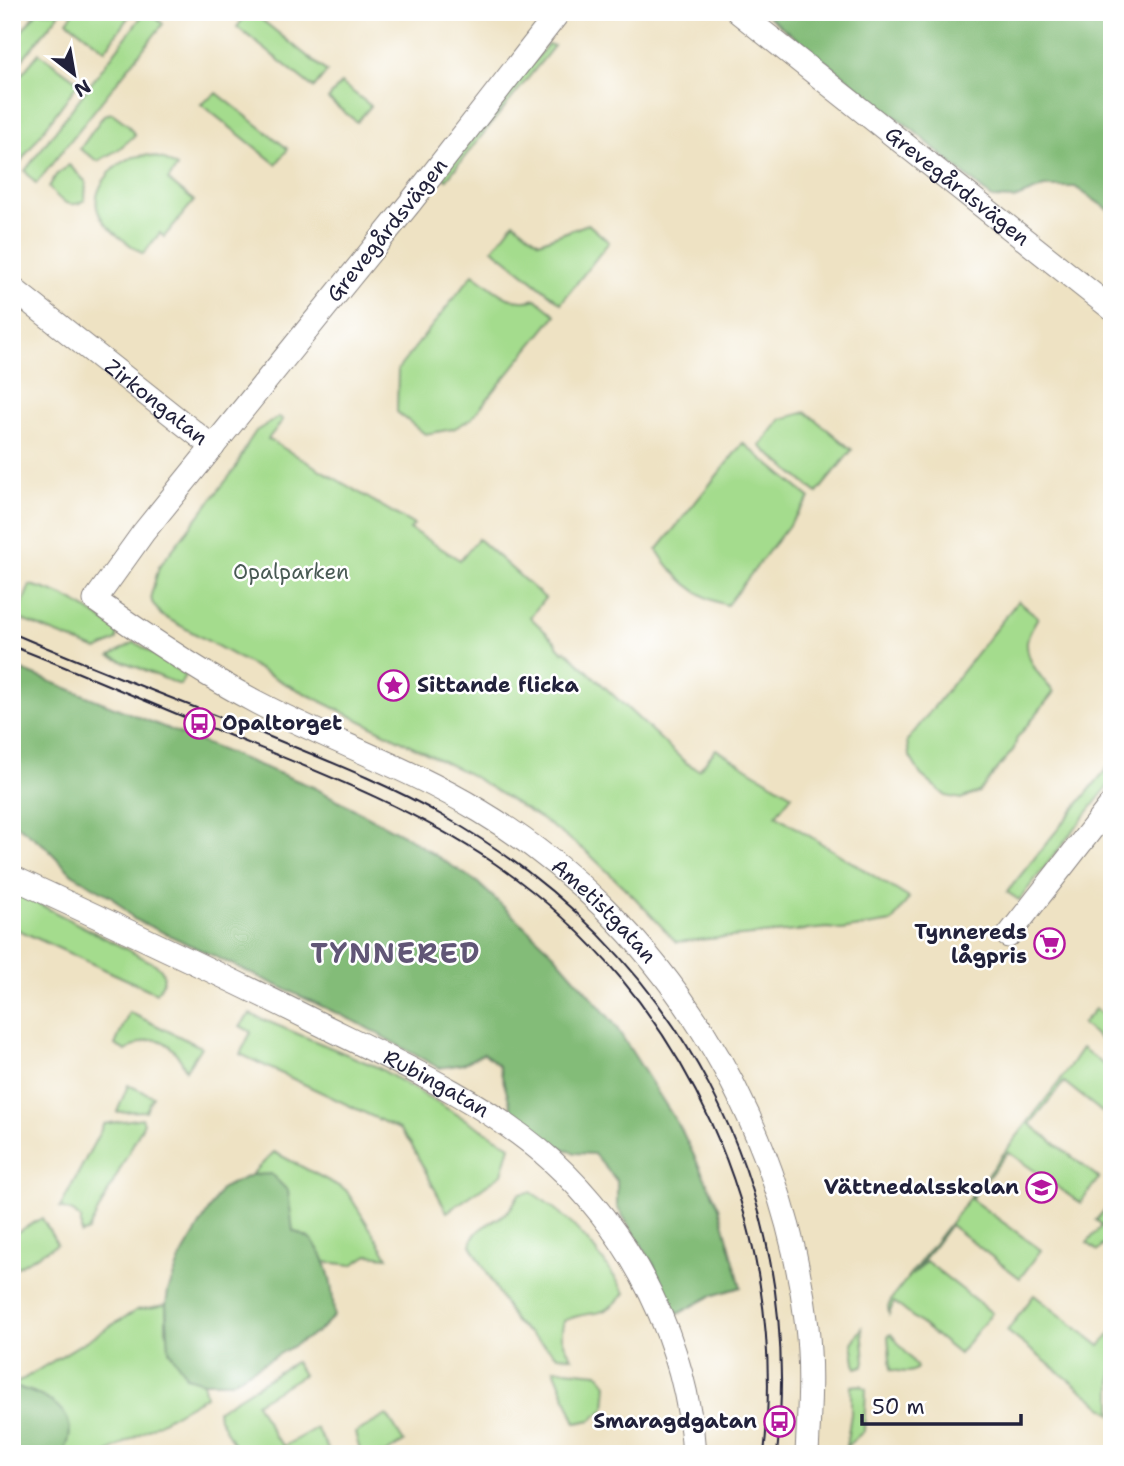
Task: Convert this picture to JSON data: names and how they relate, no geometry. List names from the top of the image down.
{
  "streets": {
    "street": [
      "Grevegårdsvägen",
      "Zirkongatan",
      "Ametistgatan",
      "Rubingatan"
    ]
  },
  "crossings": [
    ["Grevegårdsvägen", "Zirkongatan"],
    ["Zirkongatan", "Ametistgatan"]
  ],
  "districts": ["TYNNERED"],
  "parks": ["Opalparken"],
  "places": {
    "place": ["Sittande flicka"],
    "bus stop": ["Opaltorget", "Smaragdgatan"],
    "supermarket": ["Tynnereds lågpris"],
    "school or university": ["Vättnedalsskolan"]
  },
  "scale_bar": "50 m",
  "north": "bottom right"
}
